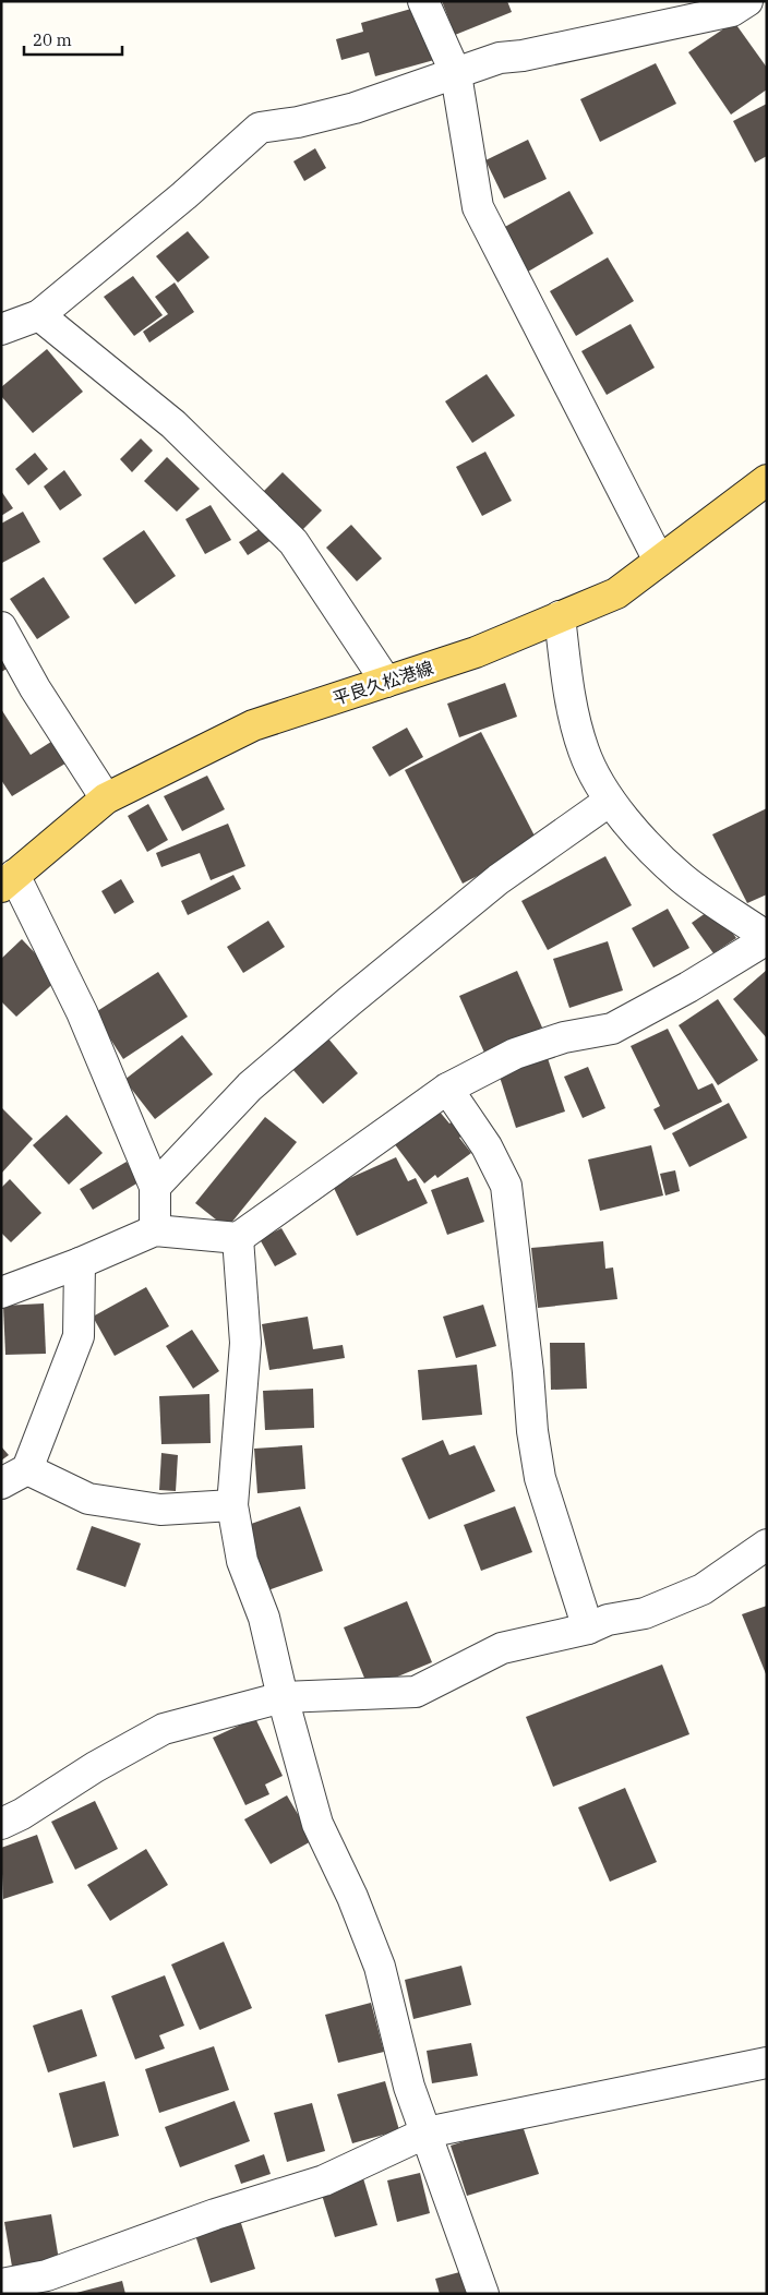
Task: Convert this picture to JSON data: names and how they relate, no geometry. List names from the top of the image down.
{
  "streets": {
    "main road": ["平良久松港線"]
  },
  "scale_bar": "20 m"
}
